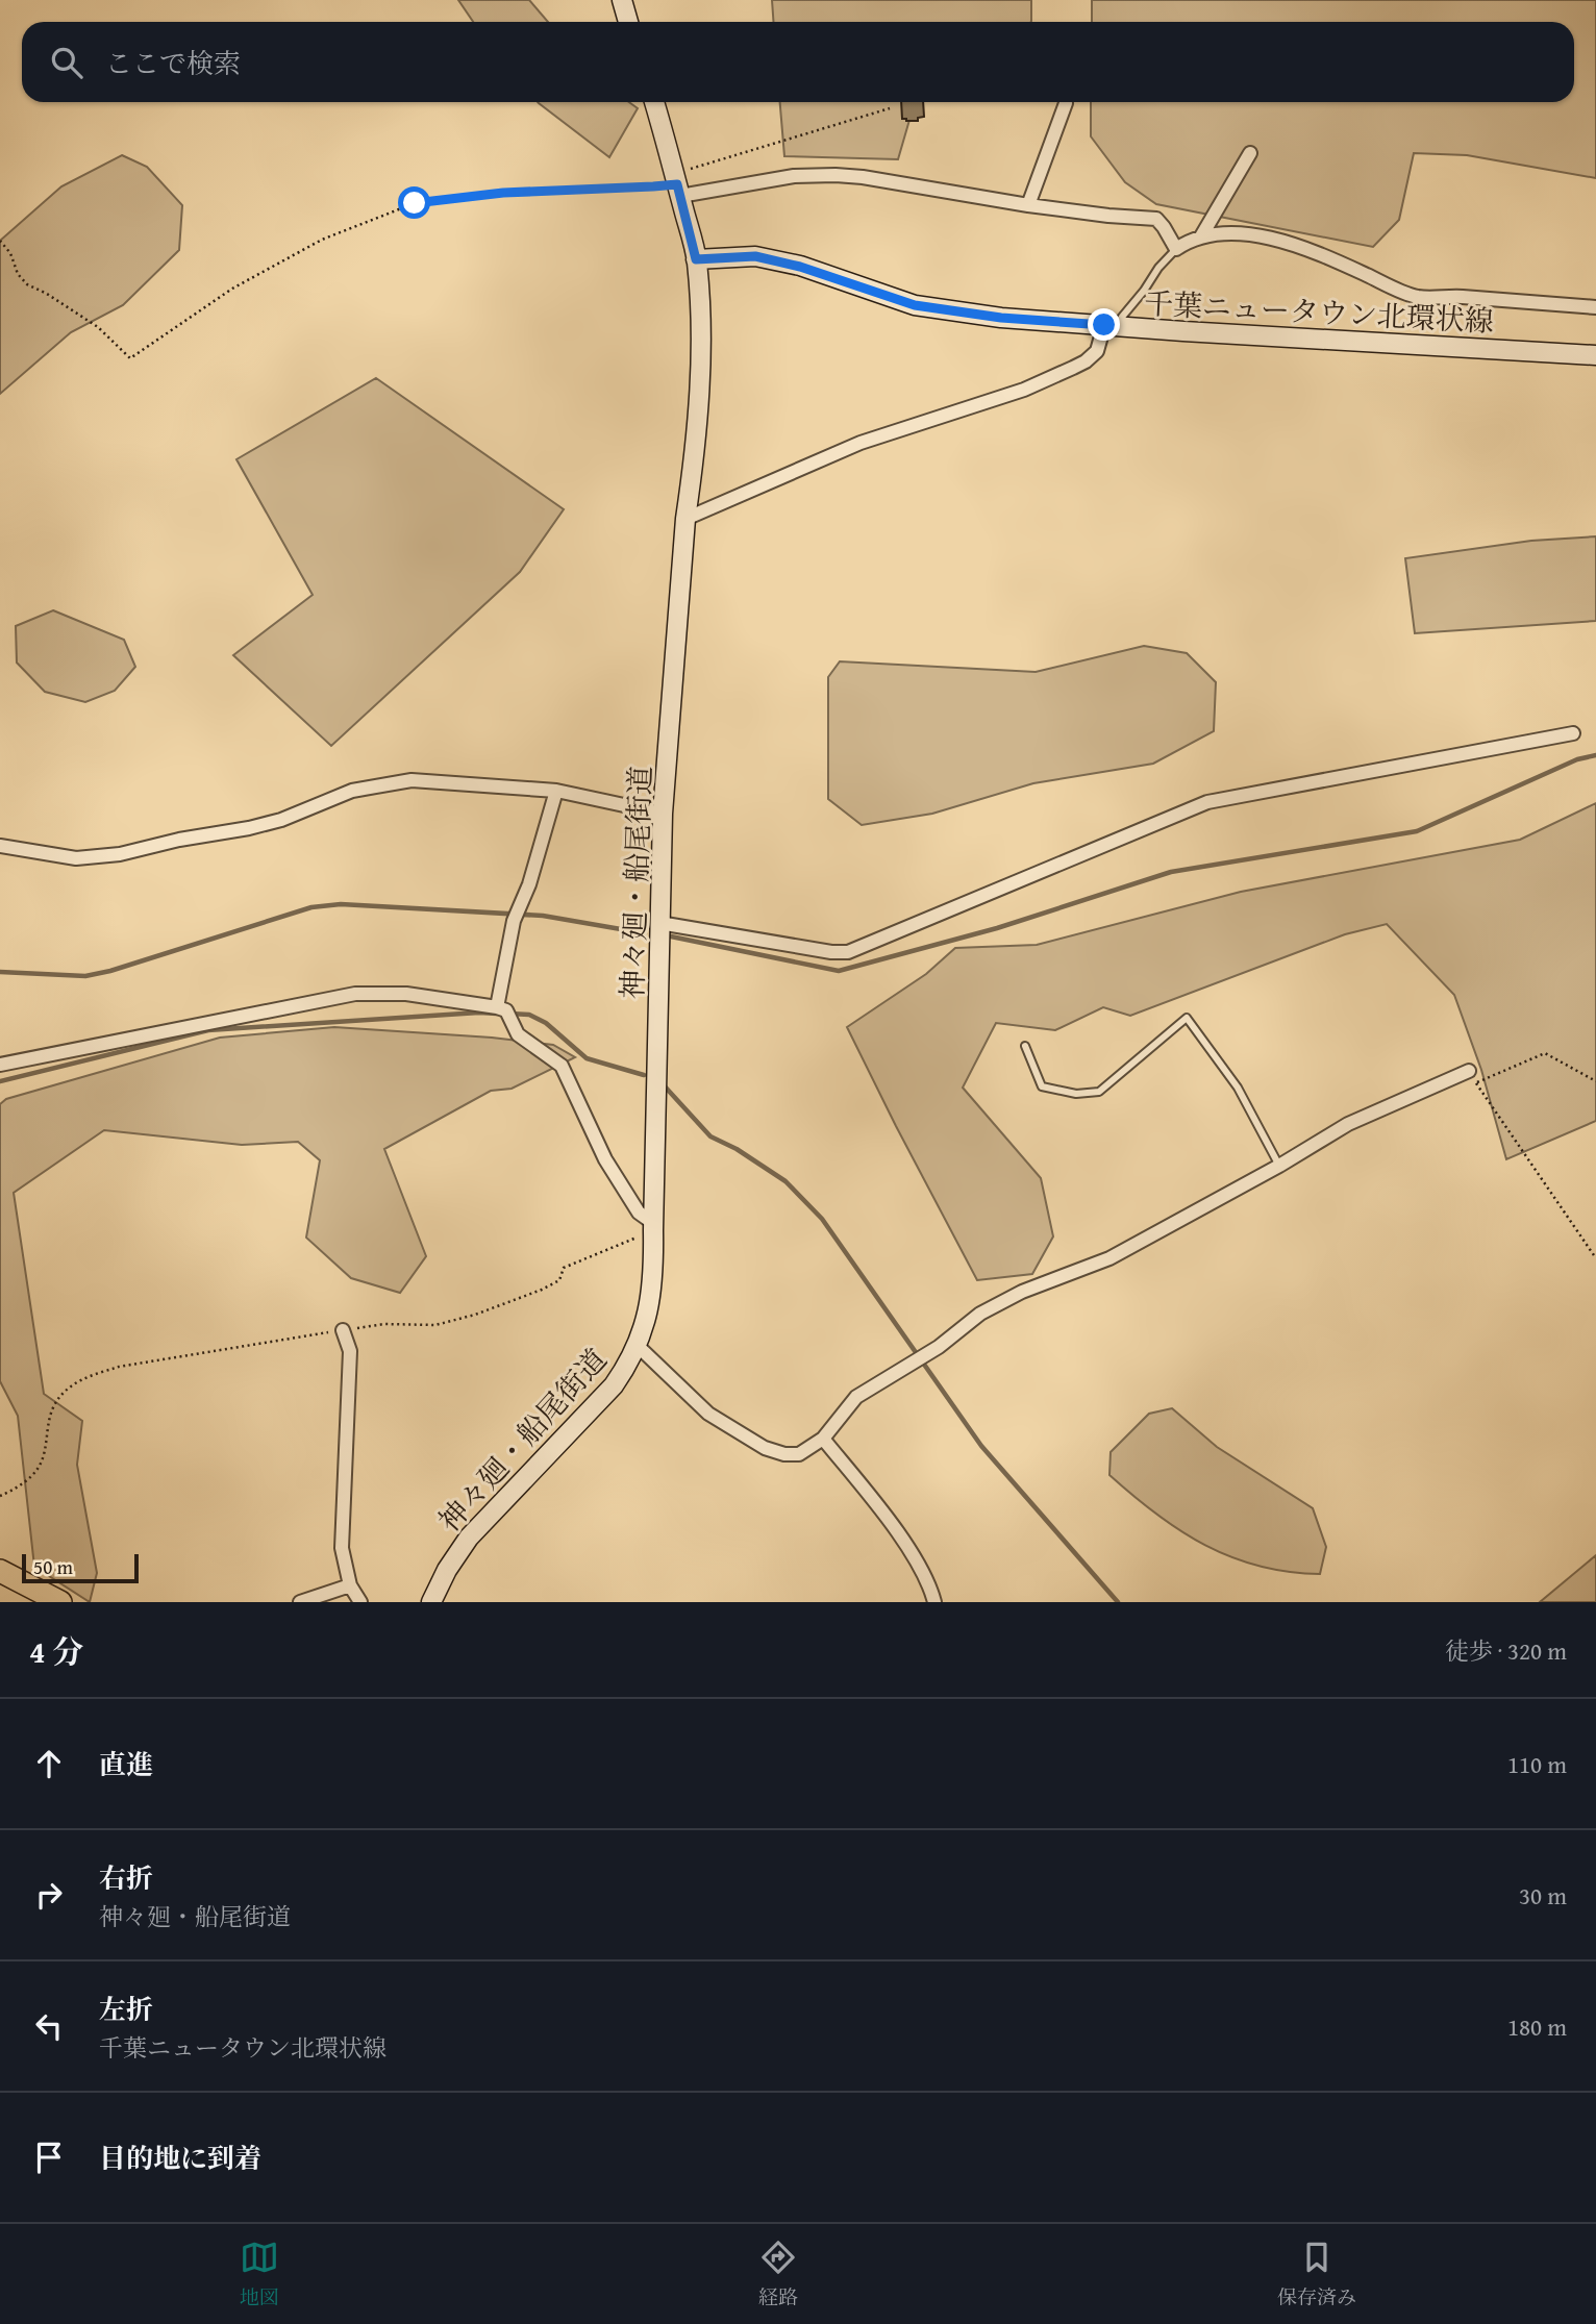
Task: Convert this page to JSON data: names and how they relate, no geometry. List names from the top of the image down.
{
  "streets": {
    "street": ["千葉ニュータウン北環状線", "神々廻・船尾街道"]
  },
  "crossings": [
    ["千葉ニュータウン北環状線", "神々廻・船尾街道"]
  ],
  "scale_bar": "50 m",
  "page": {
    "search": "ここで検索",
    "scale": "50 m",
    "heading": ["4 分", "徒歩 · 320 m"],
    "list": [
      ["直進", "110 m"],
      ["右折", "神々廻・船尾街道", "30 m"],
      ["左折", "千葉ニュータウン北環状線", "180 m"],
      "目的地に到着"
    ],
    "nav": ["地図", "経路", "保存済み"]
  }
}
